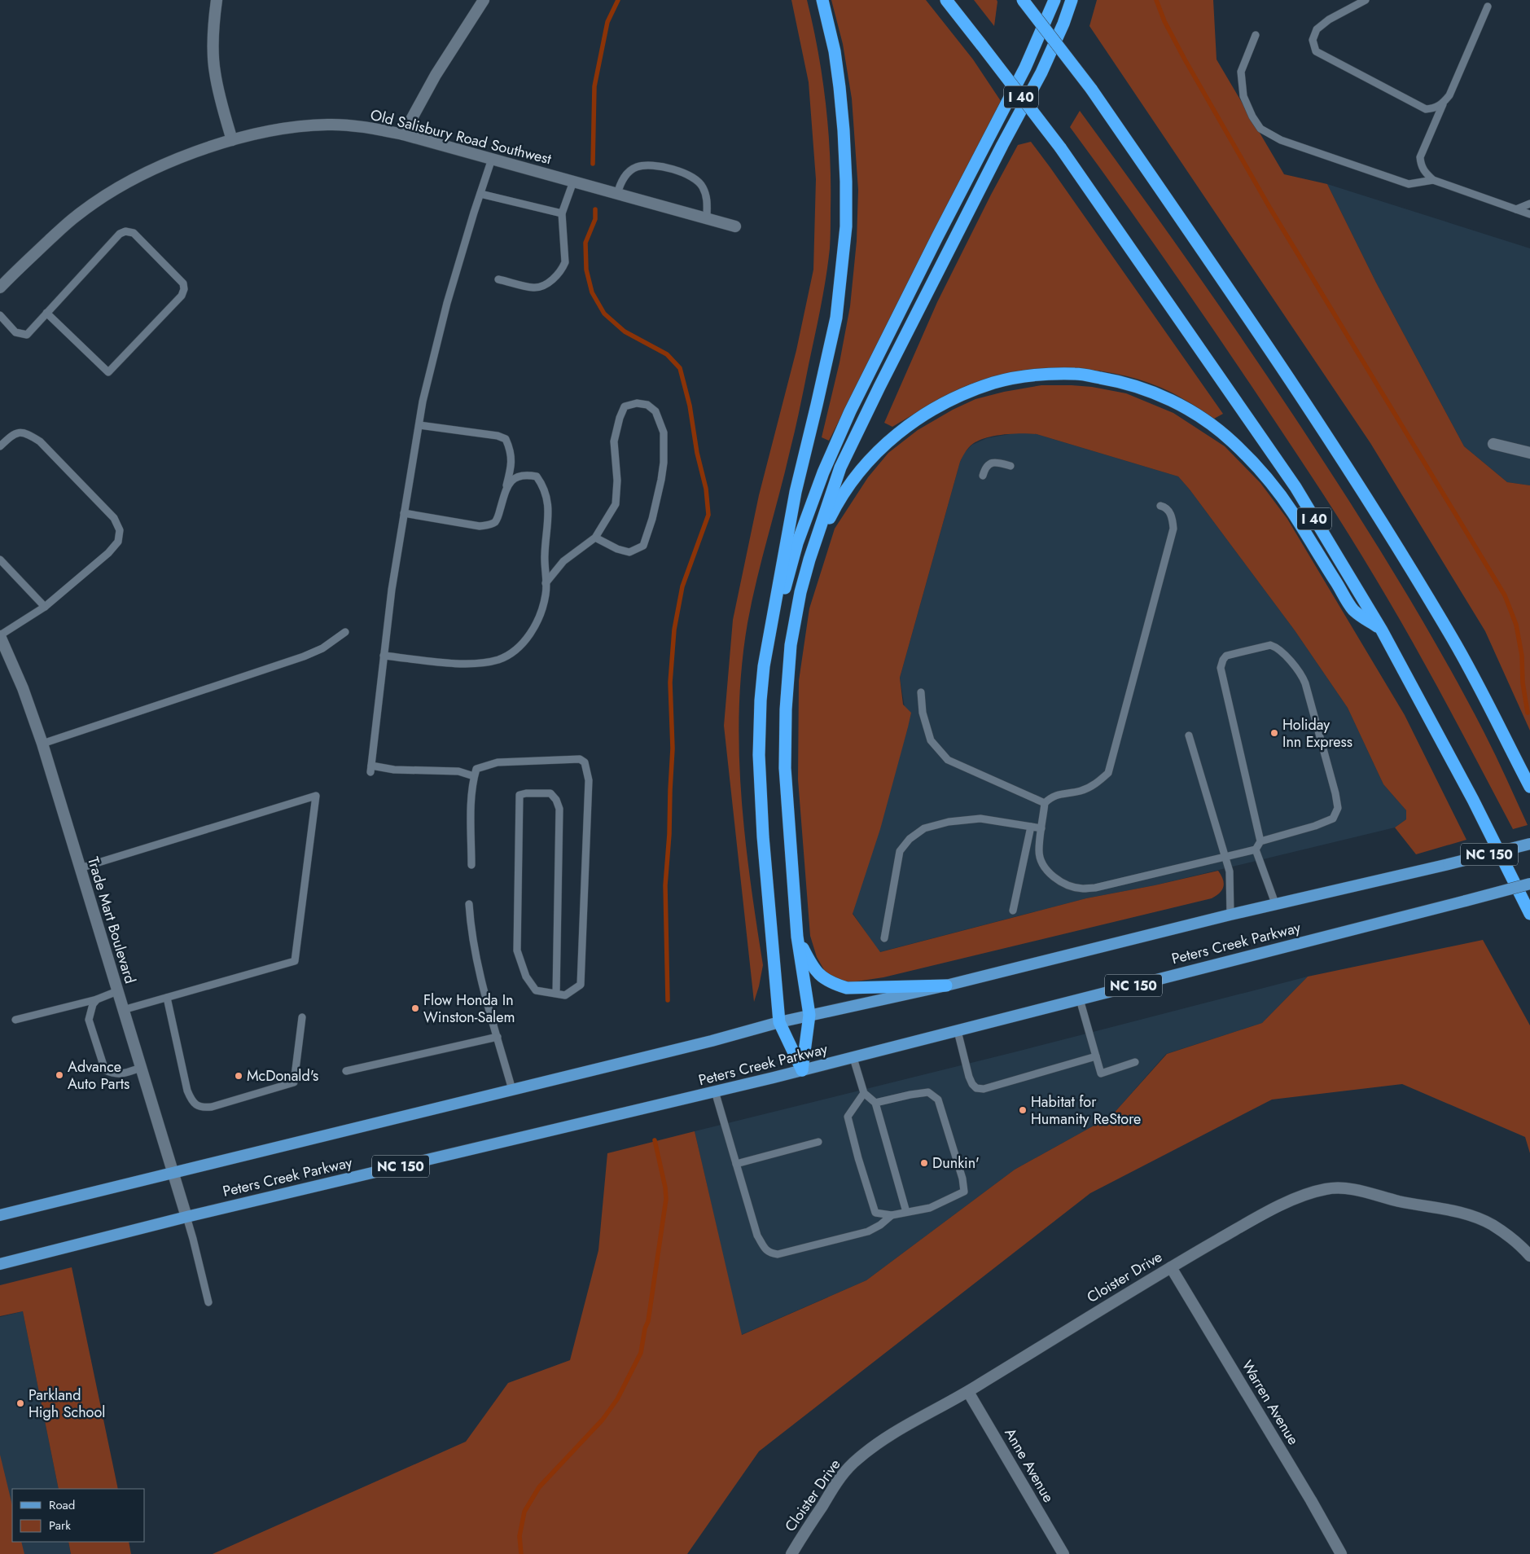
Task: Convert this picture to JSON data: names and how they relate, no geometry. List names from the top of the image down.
{
  "streets": {
    "highway": ["I 40"],
    "main road": ["NC 150", "Peters Creek Parkway"],
    "street": [
      "Old Salisbury Road Southwest",
      "Trade Mart Boulevard",
      "Cloister Drive",
      "Warren Avenue",
      "Anne Avenue"
    ]
  },
  "crossings": [
    ["Trade Mart Boulevard", "Peters Creek Parkway"],
    ["Cloister Drive", "Warren Avenue"],
    ["Cloister Drive", "Anne Avenue"]
  ],
  "places": [
    "Holiday Inn Express",
    "Flow Honda In Winston-Salem",
    "Advance Auto Parts",
    "McDonald's",
    "Habitat for Humanity ReStore",
    "Dunkin'",
    "Parkland High School"
  ],
  "legend": ["Road", "Park"]
}
